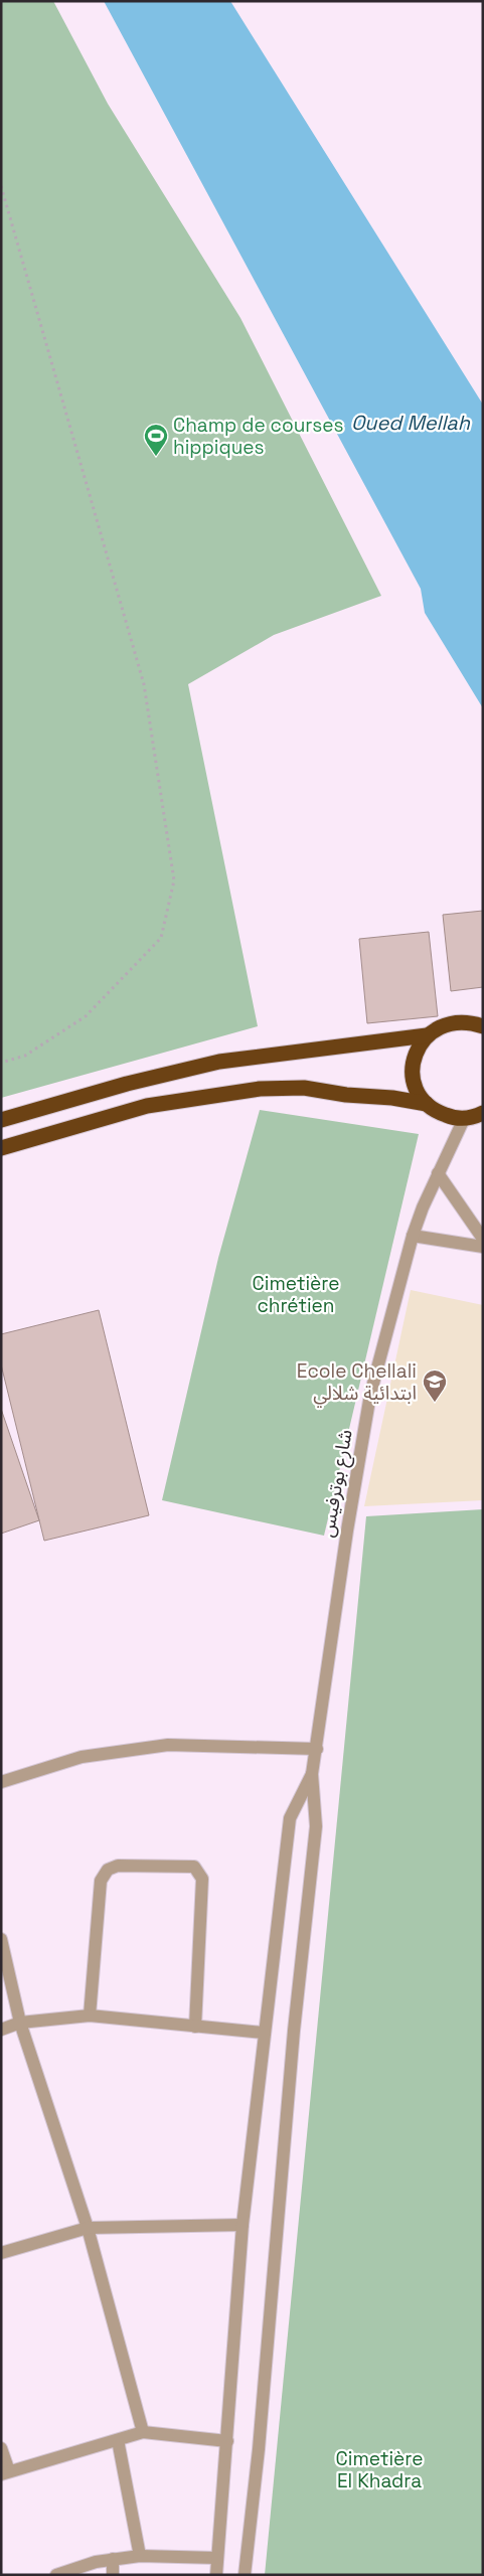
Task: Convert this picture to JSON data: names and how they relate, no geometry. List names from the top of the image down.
{
  "streets": {
    "street": ["شارع بوترفيس"]
  },
  "water": ["Oued Mellah"],
  "parks": ["Cimetière chrétien", "Cimetière El Khadra"],
  "places": {
    "sports": ["Champ de courses hippiques"],
    "school or university": ["Ecole Chellali ابتدائية شلالي"]
  }
}
